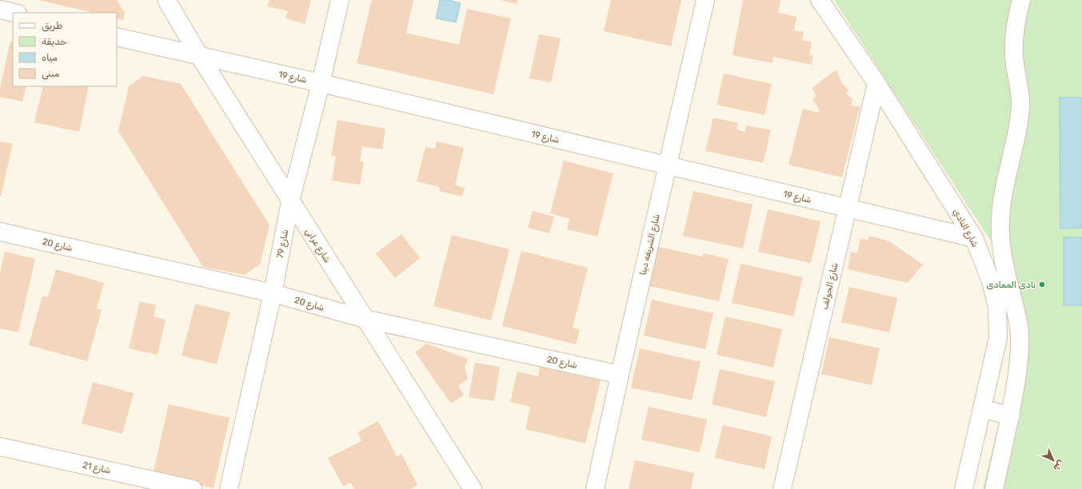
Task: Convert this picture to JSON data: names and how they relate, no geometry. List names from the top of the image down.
{
  "streets": {
    "street": [
      "شارع 19",
      "شارع النادي",
      "شارع 79",
      "شارع 20",
      "شارع الشريفه دينا",
      "شارع عرابي",
      "شارع الجولف",
      "شارع 21"
    ]
  },
  "crossings": [
    ["شارع 19", "شارع النادي"],
    ["شارع 19", "شارع 79"],
    ["شارع 19", "شارع الشريفه دينا"],
    ["شارع 19", "شارع عرابي"],
    ["شارع 19", "شارع الجولف"],
    ["شارع النادي", "شارع الجولف"],
    ["شارع 79", "شارع 20"],
    ["شارع 79", "شارع عرابي"],
    ["شارع 20", "شارع الشريفه دينا"],
    ["شارع 20", "شارع عرابي"]
  ],
  "places": ["نادى المعادى"],
  "legend": [
    "طريق",
    "حديقة",
    "مياه",
    "مبنى"
  ],
  "north": "bottom right"
}
